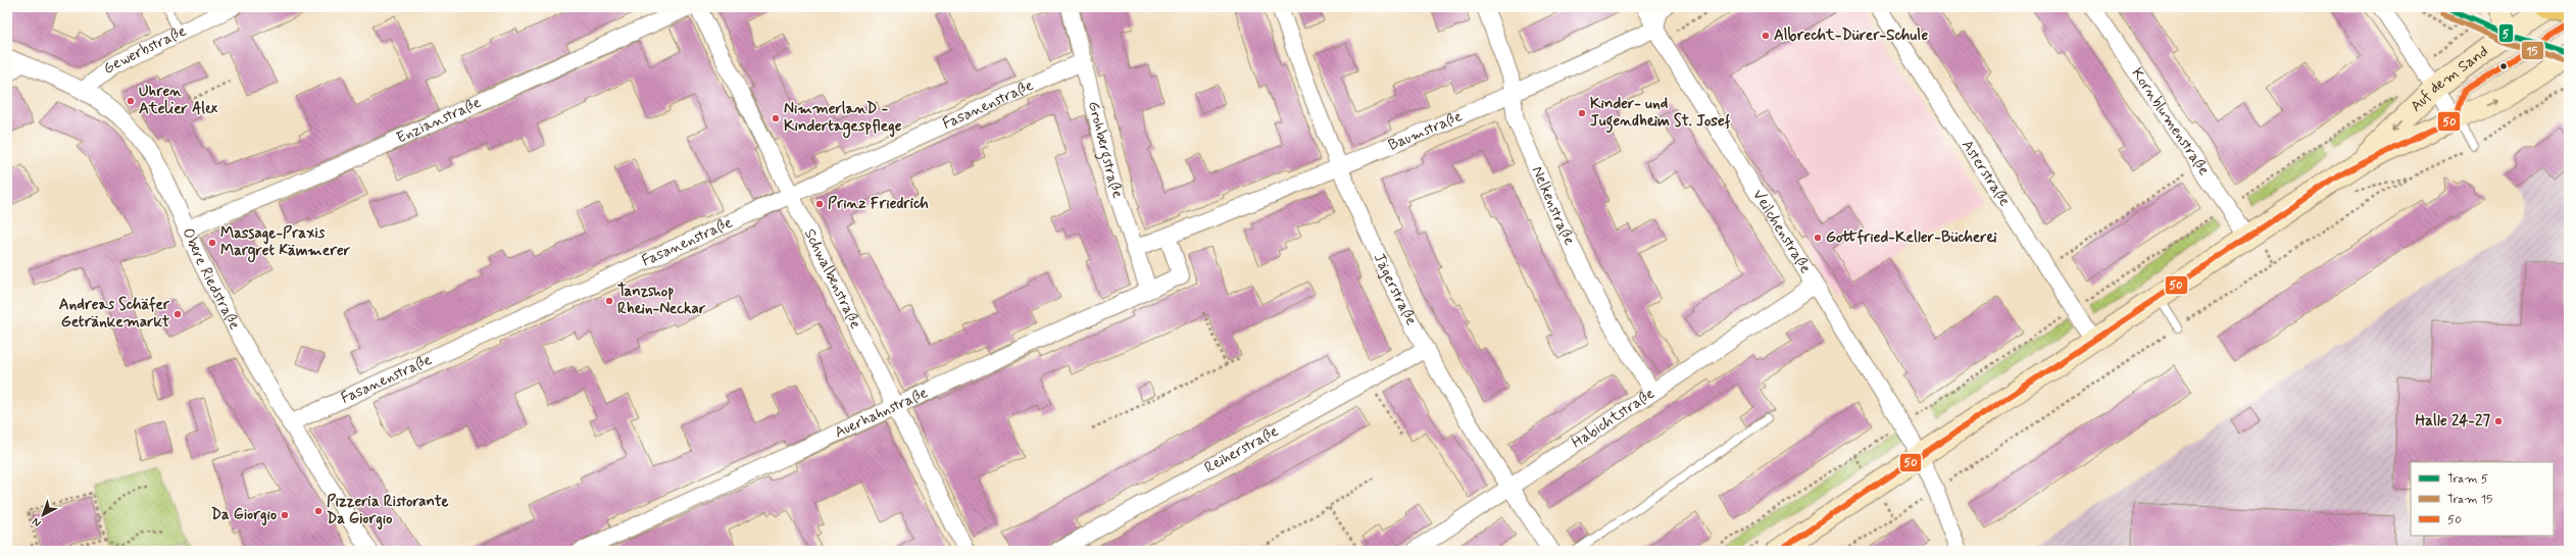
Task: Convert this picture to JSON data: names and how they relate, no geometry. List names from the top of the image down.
{
  "streets": {
    "street": [
      "Gewerbstraße",
      "Auf dem Sand",
      "Fasanenstraße",
      "Enzianstraße",
      "Kornblumenstraße",
      "Baumstraße",
      "Grohbergstraße",
      "Asterstraße",
      "Nelkenstraße",
      "Veilchenstraße",
      "Obere Riedstraße",
      "Schwalbenstraße",
      "Jägerstraße",
      "Auerhahnstraße",
      "Habichtstraße",
      "Reiherstraße"
    ]
  },
  "crossings": [
    ["Gewerbstraße", "Obere Riedstraße"],
    ["Auf dem Sand", "Kornblumenstraße"],
    ["Auf dem Sand", "Asterstraße"],
    ["Auf dem Sand", "Veilchenstraße"],
    ["Fasanenstraße", "Grohbergstraße"],
    ["Fasanenstraße", "Obere Riedstraße"],
    ["Fasanenstraße", "Schwalbenstraße"],
    ["Enzianstraße", "Obere Riedstraße"],
    ["Baumstraße", "Grohbergstraße"],
    ["Baumstraße", "Nelkenstraße"],
    ["Baumstraße", "Veilchenstraße"],
    ["Baumstraße", "Jägerstraße"],
    ["Baumstraße", "Auerhahnstraße"],
    ["Grohbergstraße", "Auerhahnstraße"],
    ["Nelkenstraße", "Habichtstraße"],
    ["Veilchenstraße", "Habichtstraße"],
    ["Schwalbenstraße", "Auerhahnstraße"],
    ["Jägerstraße", "Habichtstraße"],
    ["Jägerstraße", "Reiherstraße"]
  ],
  "places": [
    "Albrecht-Dürer-Schule",
    "Uhren Atelier Alex",
    "Kinder- und Jugendheim St. Josef",
    "NimmerlanD - Kindertagespflege",
    "Prinz Friedrich",
    "Gottfried-Keller-Bücherei",
    "Massage-Praxis Margret Kämmerer",
    "Tanzshop Rhein-Neckar",
    "Andreas Schäfer Getränkemarkt",
    "Halle 24-27",
    "Pizzeria Ristorante Da Giorgio",
    "Da Giorgio"
  ],
  "lines": ["tram line 5", "tram line 15", "transit line 50"],
  "legend": ["Tram 5", "Tram 15", "50"],
  "north": "bottom left"
}
